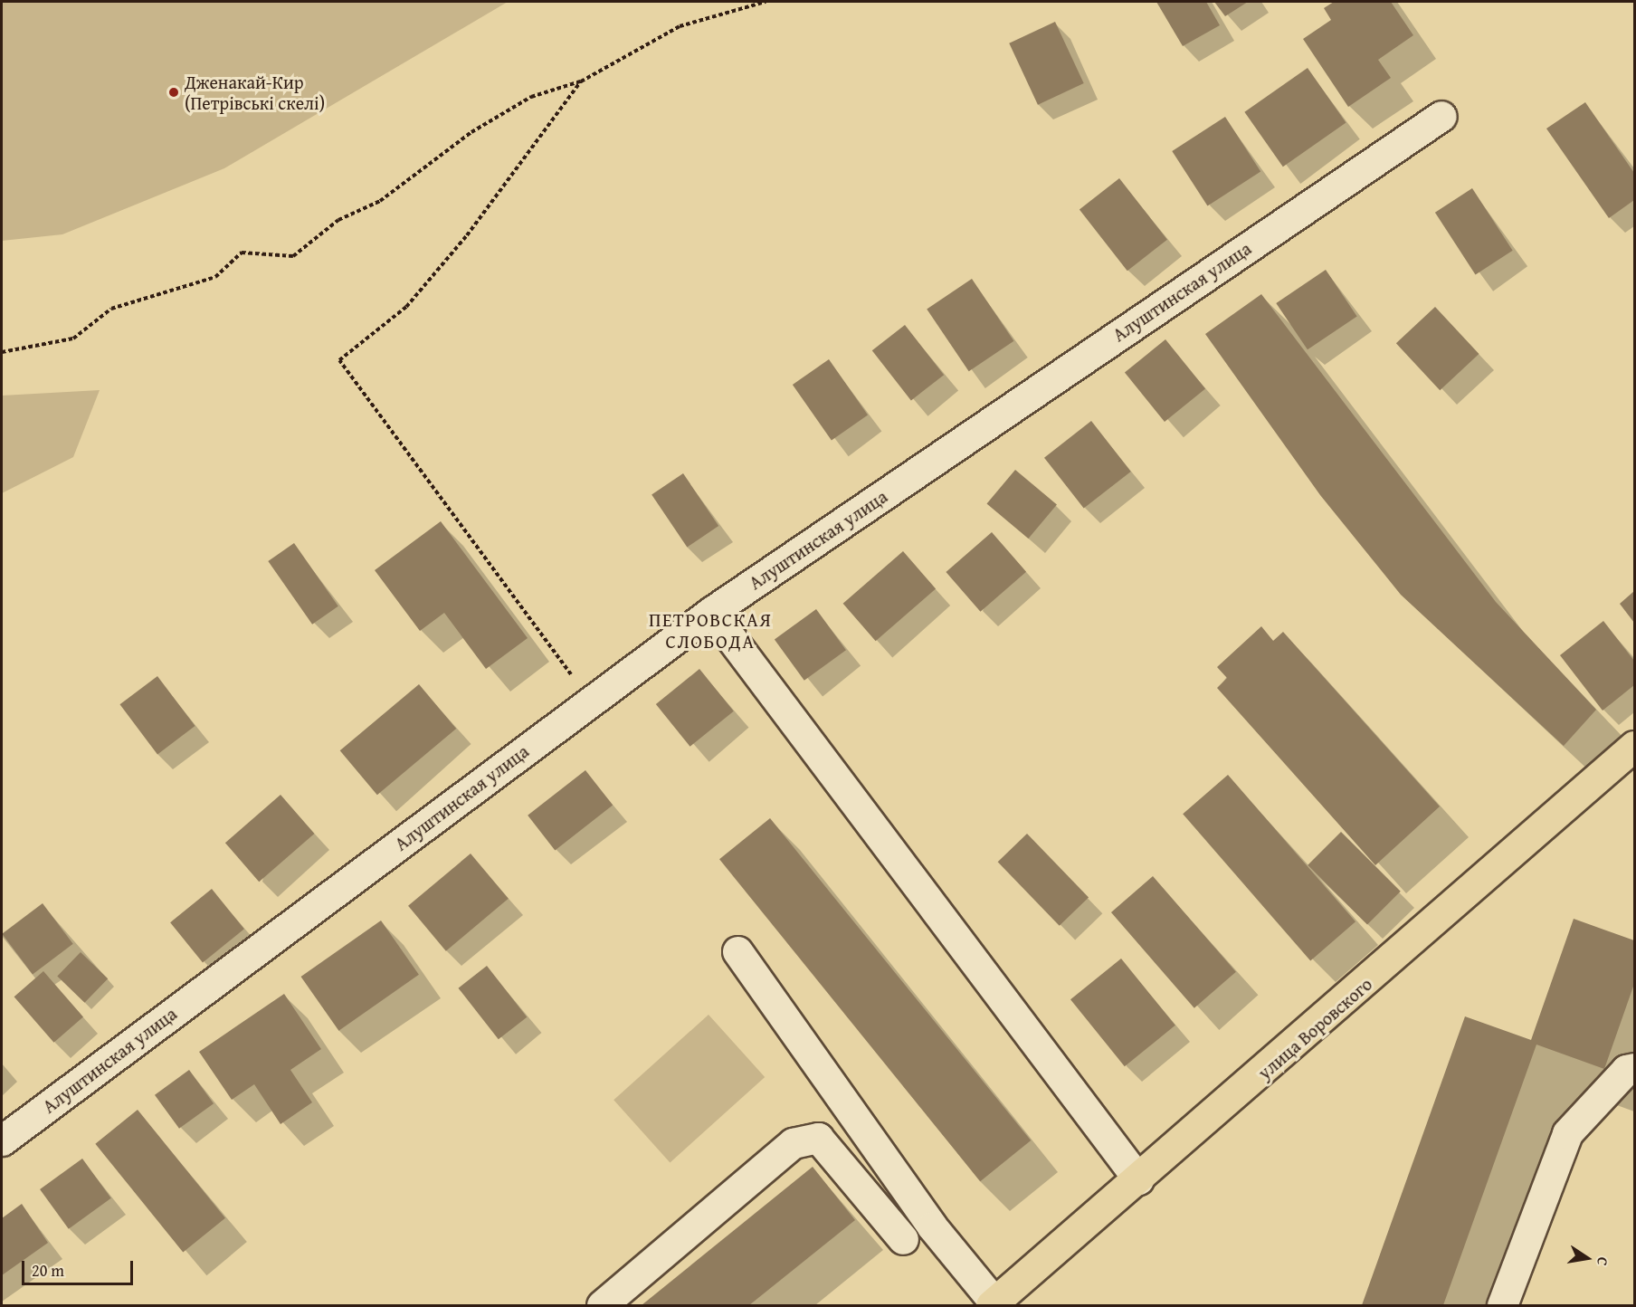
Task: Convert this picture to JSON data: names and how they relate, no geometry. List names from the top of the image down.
{
  "streets": {
    "main road": ["улица Воровского"],
    "street": ["Алуштинская улица"]
  },
  "districts": ["ПЕТРОВСКАЯ СЛОБОДА"],
  "places": ["Дженакай-Кир (Петрівські скелі)"],
  "scale_bar": "20 m",
  "north": "right"
}
